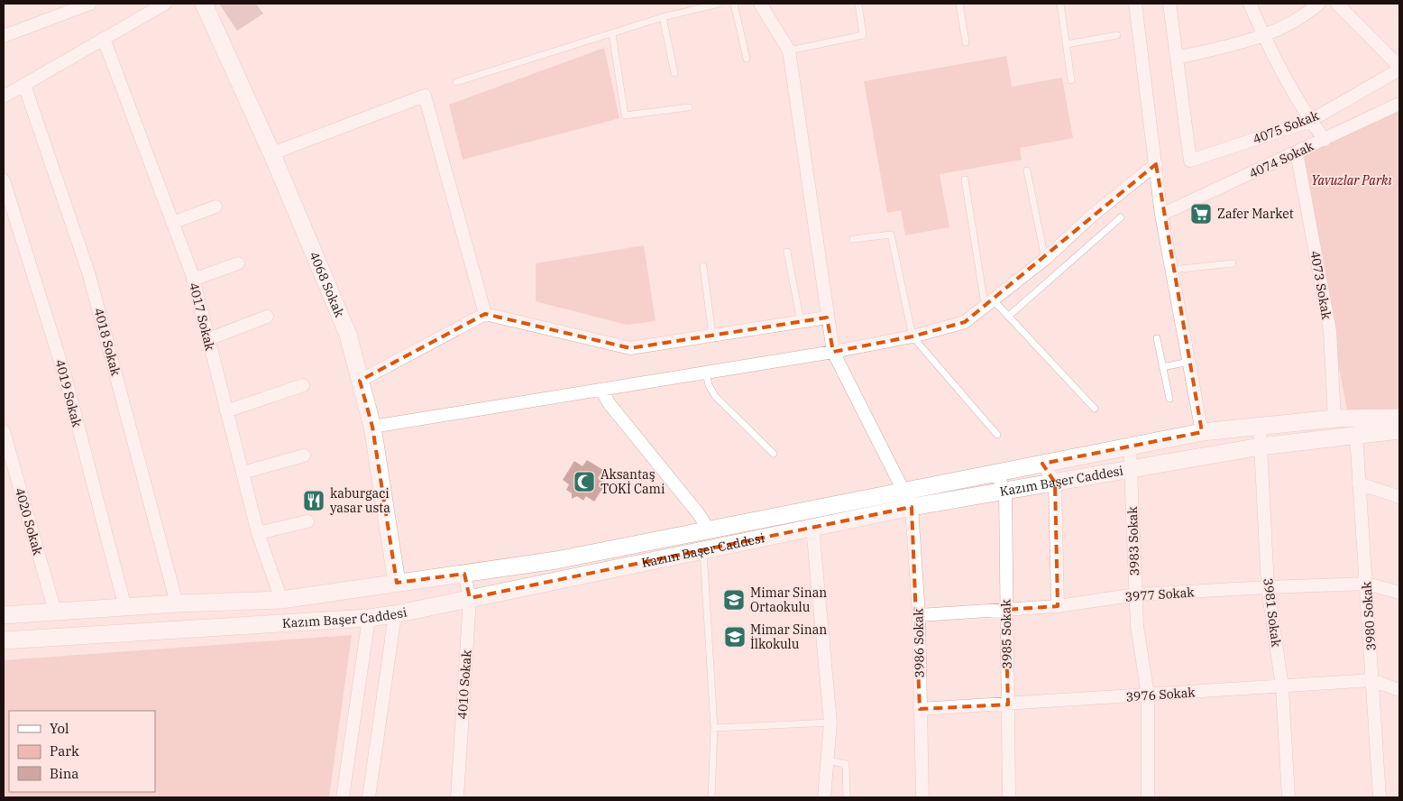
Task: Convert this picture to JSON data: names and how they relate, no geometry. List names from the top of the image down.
{
  "streets": {
    "main road": ["4068 Sokak", "Kazım Başer Caddesi"],
    "street": [
      "4075 Sokak",
      "4074 Sokak",
      "4073 Sokak",
      "4017 Sokak",
      "4018 Sokak",
      "4019 Sokak",
      "4020 Sokak",
      "3983 Sokak",
      "3977 Sokak",
      "3981 Sokak",
      "3980 Sokak",
      "3985 Sokak",
      "3986 Sokak",
      "4010 Sokak",
      "3976 Sokak"
    ]
  },
  "crossings": [
    ["4074 Sokak", "4073 Sokak"],
    ["4068 Sokak", "Kazım Başer Caddesi"],
    ["4073 Sokak", "Kazım Başer Caddesi"],
    ["4017 Sokak", "Kazım Başer Caddesi"],
    ["4018 Sokak", "Kazım Başer Caddesi"],
    ["4019 Sokak", "Kazım Başer Caddesi"],
    ["Kazım Başer Caddesi", "4020 Sokak"],
    ["Kazım Başer Caddesi", "3983 Sokak"],
    ["Kazım Başer Caddesi", "3981 Sokak"],
    ["Kazım Başer Caddesi", "3980 Sokak"],
    ["Kazım Başer Caddesi", "3985 Sokak"],
    ["Kazım Başer Caddesi", "3986 Sokak"],
    ["Kazım Başer Caddesi", "4010 Sokak"],
    ["3983 Sokak", "3977 Sokak"],
    ["3983 Sokak", "3976 Sokak"],
    ["3977 Sokak", "3981 Sokak"],
    ["3977 Sokak", "3980 Sokak"],
    ["3977 Sokak", "3985 Sokak"],
    ["3977 Sokak", "3986 Sokak"],
    ["3981 Sokak", "3976 Sokak"],
    ["3980 Sokak", "3976 Sokak"],
    ["3985 Sokak", "3976 Sokak"],
    ["3986 Sokak", "3976 Sokak"]
  ],
  "parks": ["Yavuzlar Parkı"],
  "places": {
    "supermarket": ["Zafer Market"],
    "mosque": ["Aksantaş TOKİ Cami"],
    "restaurant": ["kaburgaci yasar usta"],
    "school or university": ["Mimar Sinan Ortaokulu", "Mimar Sinan İlkokulu"]
  },
  "legend": ["Yol", "Park", "Bina"]
}
